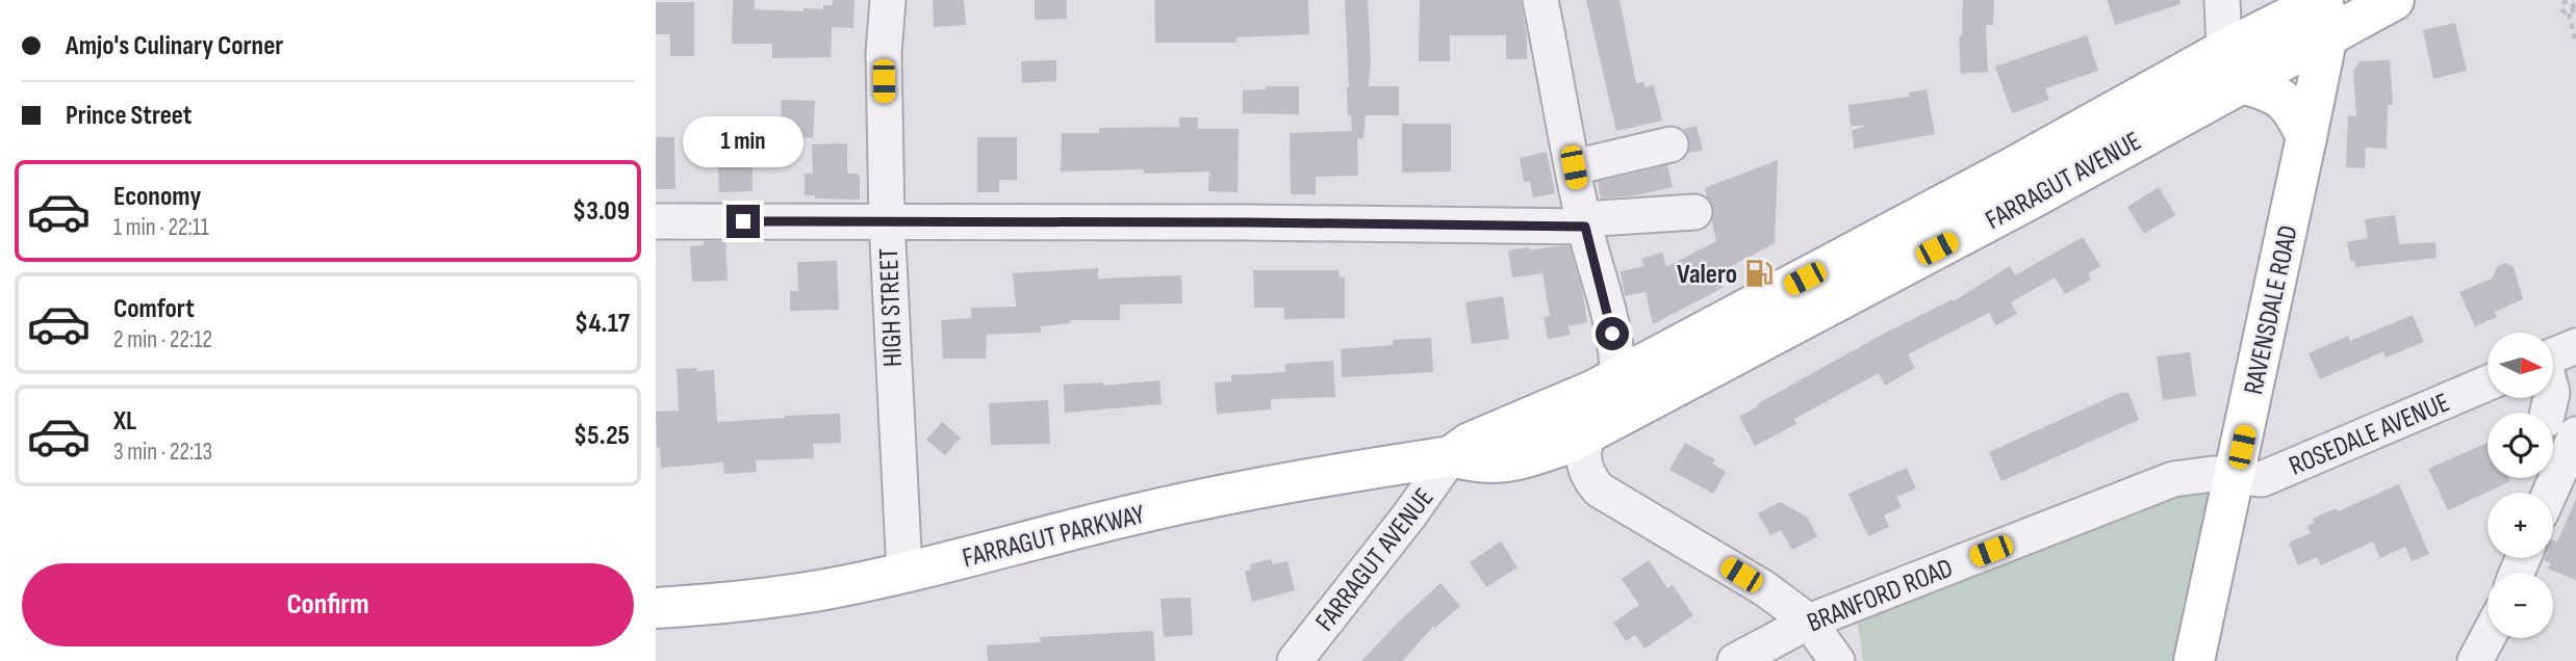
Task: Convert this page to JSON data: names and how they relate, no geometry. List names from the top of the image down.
{
  "streets": {
    "main road": ["FARRAGUT AVENUE", "RAVENSDALE ROAD", "FARRAGUT PARKWAY"],
    "street": ["HIGH STREET", "ROSEDALE AVENUE", "BRANFORD ROAD"]
  },
  "crossings": [
    ["FARRAGUT AVENUE", "RAVENSDALE ROAD"],
    ["FARRAGUT AVENUE", "FARRAGUT PARKWAY"],
    ["HIGH STREET", "FARRAGUT PARKWAY"],
    ["RAVENSDALE ROAD", "ROSEDALE AVENUE"],
    ["RAVENSDALE ROAD", "BRANFORD ROAD"],
    ["ROSEDALE AVENUE", "BRANFORD ROAD"]
  ],
  "places": {
    "fuel station": ["Valero"]
  },
  "north": "right",
  "page": {
    "banner": ["Amjo's Culinary Corner", "Prince Street"],
    "bubble": "1 min",
    "list": [
      {
        "name": "Economy",
        "note": "1 min · 22:11",
        "value": "$3.09"
      },
      {
        "name": "Comfort",
        "note": "2 min · 22:12",
        "value": "$4.17"
      },
      {
        "name": "XL",
        "note": "3 min · 22:13",
        "value": "$5.25"
      }
    ],
    "map_buttons": ["+", "−"],
    "buttons": "Confirm"
  }
}
